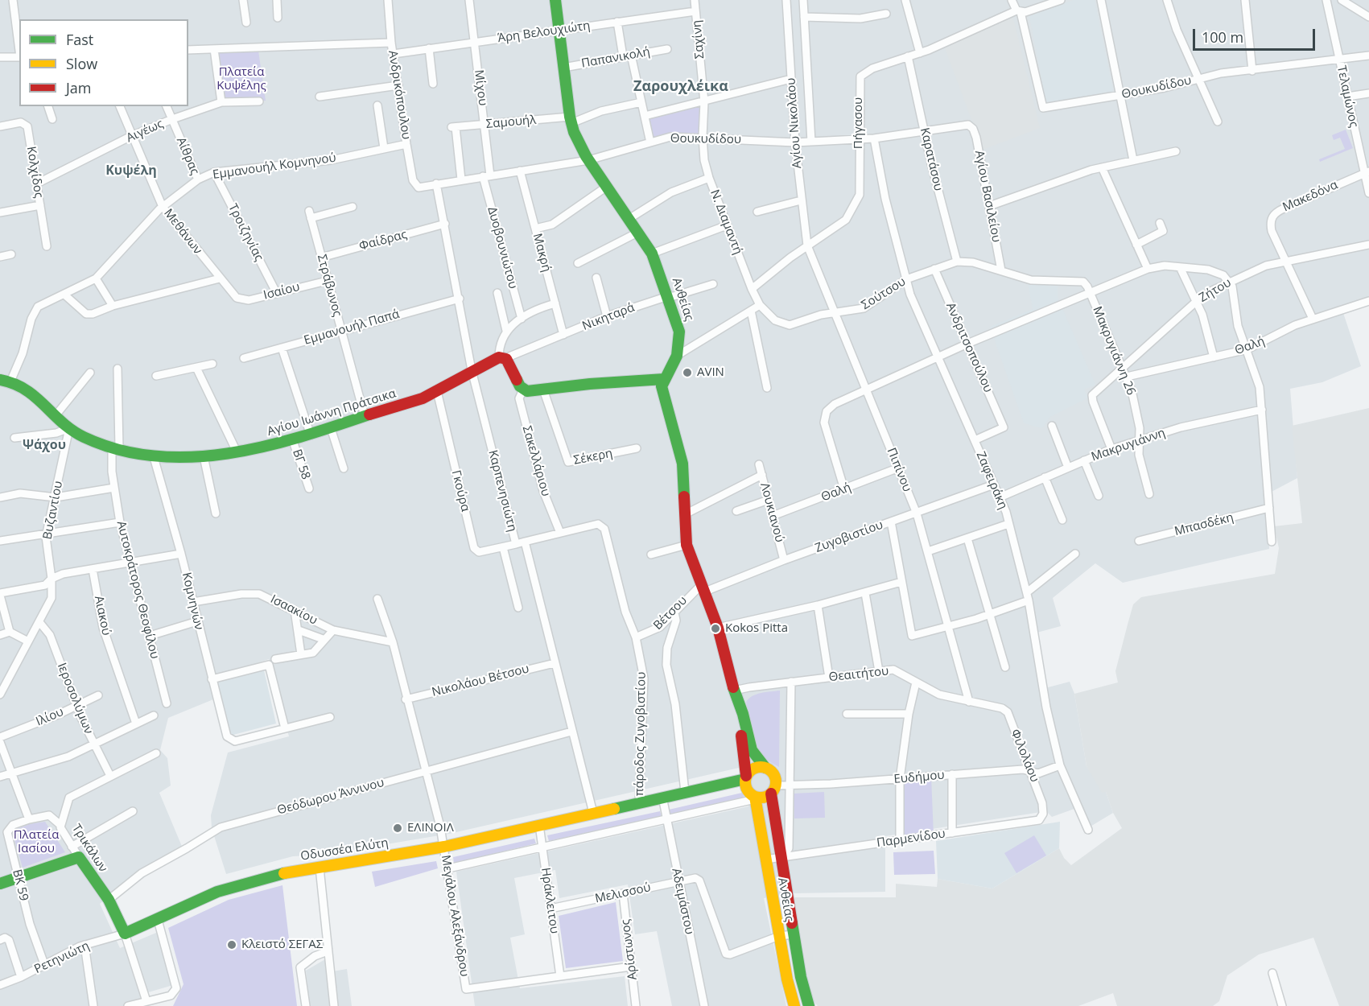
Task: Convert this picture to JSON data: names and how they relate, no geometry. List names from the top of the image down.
{
  "streets": {
    "main road": [
      "Ανθείας",
      "Αγίου Ιωάννη Πράτσικα",
      "Τρικάλων",
      "Οδυσσέα Ελύτη"
    ],
    "street": [
      "Άρη Βελουχιώτη",
      "Σαχίνη",
      "Παπανικολή",
      "Μίχου",
      "Θουκυδίδου",
      "Ανδρικόπουλου",
      "Τελαμώνος",
      "Σαμουήλ",
      "Αγίου Νικολάου",
      "Πήγασου",
      "Αιγέως",
      "Αίθρας",
      "Καρατάσου",
      "Εμμανουήλ Κομνηνού",
      "Κολχίδος",
      "Αγίου Βασιλείου",
      "Μακεδόνα",
      "Ν. Διαμαντή",
      "Μεθάνων",
      "Τροιζηνίας",
      "Φαίδρας",
      "Δυοβουνιώτου",
      "Μακρή",
      "Στράβωνος",
      "Ζήτου",
      "Ισαίου",
      "Σούτσου",
      "Νικηταρά",
      "Εμμανουήλ Παπά",
      "Θαλή",
      "Ανδριτσοπούλου",
      "Μακρυγιάννη 26",
      "Μακρυγιάννη",
      "Σέκερη",
      "Σακελλάριου",
      "ΒΓ 58",
      "Πιπίνου",
      "Ζαφειράκη",
      "Γκούρα",
      "Καρπενησιώτη",
      "Βυζαντίου",
      "Λουκιανού",
      "Μπασδέκη",
      "Ζυγοβιστίου",
      "Αυτοκράτορος Θεοφίλου",
      "Κομνηνών",
      "Ισαακίου",
      "Βέτσου",
      "Αιακού",
      "Θεαιτήτου",
      "Νικολάου Βέτσου",
      "Ιεροσολύμων",
      "Ιλίου",
      "πάροδος Ζυγοβιστίου",
      "Φιλολάου",
      "Ευδήμου",
      "Θεόδωρου Άννινου",
      "Παρμενίδου",
      "BK 59",
      "Μελισσού",
      "Ηράκλειτου",
      "Αδειμάστου",
      "Μεγάλου Αλεξάνδρου",
      "Αρίστωνος",
      "Ρετηνιώτη"
    ]
  },
  "crossings": [
    ["Άρη Βελουχιώτη", "Σαχίνη"],
    ["Άρη Βελουχιώτη", "Μίχου"],
    ["Άρη Βελουχιώτη", "Ανδρικόπουλου"],
    ["Άρη Βελουχιώτη", "Ανθείας"],
    ["Σαχίνη", "Θουκυδίδου"],
    ["Σαχίνη", "Ν. Διαμαντή"],
    ["Παπανικολή", "Ανθείας"],
    ["Μίχου", "Θουκυδίδου"],
    ["Μίχου", "Σαμουήλ"],
    ["Μίχου", "Δυοβουνιώτου"],
    ["Θουκυδίδου", "Ανδρικόπουλου"],
    ["Θουκυδίδου", "Τελαμώνος"],
    ["Θουκυδίδου", "Σαμουήλ"],
    ["Θουκυδίδου", "Αγίου Νικολάου"],
    ["Θουκυδίδου", "Πήγασου"],
    ["Θουκυδίδου", "Καρατάσου"],
    ["Θουκυδίδου", "Αγίου Βασιλείου"],
    ["Θουκυδίδου", "Ν. Διαμαντή"],
    ["Θουκυδίδου", "Δυοβουνιώτου"],
    ["Θουκυδίδου", "Μακρή"],
    ["Θουκυδίδου", "Ανθείας"],
    ["Θουκυδίδου", "Ζαφειράκη"],
    ["Θουκυδίδου", "Καρπενησιώτη"],
    ["Ανδρικόπουλου", "Εμμανουήλ Κομνηνού"],
    ["Τελαμώνος", "Μακεδόνα"],
    ["Σαμουήλ", "Ανθείας"],
    ["Αγίου Νικολάου", "Πήγασου"],
    ["Αγίου Νικολάου", "Πιπίνου"],
    ["Πήγασου", "Καρατάσου"],
    ["Πήγασου", "Ν. Διαμαντή"],
    ["Πήγασου", "Πιπίνου"],
    ["Αιγέως", "Αίθρας"],
    ["Αιγέως", "Κολχίδος"],
    ["Αιγέως", "Μεθάνων"],
    ["Αίθρας", "Εμμανουήλ Κομνηνού"],
    ["Καρατάσου", "Σούτσου"],
    ["Εμμανουήλ Κομνηνού", "Μεθάνων"],
    ["Εμμανουήλ Κομνηνού", "Τροιζηνίας"],
    ["Εμμανουήλ Κομνηνού", "Αγίου Ιωάννη Πράτσικα"],
    ["Μακεδόνα", "Ζήτου"],
    ["Ν. Διαμαντή", "Σούτσου"],
    ["Μεθάνων", "Ισαίου"],
    ["Τροιζηνίας", "Ισαίου"],
    ["Φαίδρας", "Στράβωνος"],
    ["Φαίδρας", "Καρπενησιώτη"],
    ["Μακρή", "Νικηταρά"],
    ["Στράβωνος", "Ισαίου"],
    ["Στράβωνος", "Εμμανουήλ Παπά"],
    ["Στράβωνος", "Αγίου Ιωάννη Πράτσικα"],
    ["Ζήτου", "Μακρυγιάννη 26"],
    ["Ζήτου", "Μακρυγιάννη"],
    ["Σούτσου", "Ανδριτσοπούλου"],
    ["Σούτσου", "Πιπίνου"],
    ["Σούτσου", "Ζαφειράκη"],
    ["Ανθείας", "Νικηταρά"],
    ["Ανθείας", "Θεαιτήτου"],
    ["Ανθείας", "Ευδήμου"],
    ["Ανθείας", "Παρμενίδου"],
    ["Ανθείας", "Οδυσσέα Ελύτη"],
    ["Ανθείας", "Μελισσού"],
    ["Νικηταρά", "Αγίου Ιωάννη Πράτσικα"],
    ["Εμμανουήλ Παπά", "Καρπενησιώτη"],
    ["Θαλή", "Μακρυγιάννη 26"],
    ["Θαλή", "Πιπίνου"],
    ["Θαλή", "Λουκιανού"],
    ["Ανδριτσοπούλου", "Ζαφειράκη"],
    ["Μακρυγιάννη 26", "Μακρυγιάννη"],
    ["Αγίου Ιωάννη Πράτσικα", "ΒΓ 58"],
    ["Αγίου Ιωάννη Πράτσικα", "Γκούρα"],
    ["Αγίου Ιωάννη Πράτσικα", "Καρπενησιώτη"],
    ["Αγίου Ιωάννη Πράτσικα", "Βυζαντίου"],
    ["Αγίου Ιωάννη Πράτσικα", "Αυτοκράτορος Θεοφίλου"],
    ["Αγίου Ιωάννη Πράτσικα", "Κομνηνών"],
    ["Μακρυγιάννη", "Ζαφειράκη"],
    ["Σακελλάριου", "πάροδος Ζυγοβιστίου"],
    ["Πιπίνου", "Ζυγοβιστίου"],
    ["Πιπίνου", "Θεαιτήτου"],
    ["Ζαφειράκη", "Ζυγοβιστίου"],
    ["Ζαφειράκη", "Ευδήμου"],
    ["Γκούρα", "Καρπενησιώτη"],
    ["Καρπενησιώτη", "Νικολάου Βέτσου"],
    ["Καρπενησιώτη", "Θεόδωρου Άννινου"],
    ["Καρπενησιώτη", "Οδυσσέα Ελύτη"],
    ["Βυζαντίου", "Ιεροσολύμων"],
    ["Λουκιανού", "Ζυγοβιστίου"],
    ["Ζυγοβιστίου", "Βέτσου"],
    ["Κομνηνών", "Ισαακίου"],
    ["Ισαακίου", "Μεγάλου Αλεξάνδρου"],
    ["Βέτσου", "πάροδος Ζυγοβιστίου"],
    ["Θεαιτήτου", "Φιλολάου"],
    ["Νικολάου Βέτσου", "Μεγάλου Αλεξάνδρου"],
    ["Ιεροσολύμων", "Ιλίου"],
    ["Ιεροσολύμων", "Τρικάλων"],
    ["πάροδος Ζυγοβιστίου", "Οδυσσέα Ελύτη"],
    ["Φιλολάου", "Ευδήμου"],
    ["Φιλολάου", "Παρμενίδου"],
    ["Ευδήμου", "Οδυσσέα Ελύτη"],
    ["Θεόδωρου Άννινου", "Τρικάλων"],
    ["Θεόδωρου Άννινου", "Μεγάλου Αλεξάνδρου"],
    ["Τρικάλων", "Οδυσσέα Ελύτη"],
    ["Τρικάλων", "Ρετηνιώτη"],
    ["Οδυσσέα Ελύτη", "Ηράκλειτου"],
    ["Οδυσσέα Ελύτη", "Αδειμάστου"],
    ["Οδυσσέα Ελύτη", "Μεγάλου Αλεξάνδρου"],
    ["Οδυσσέα Ελύτη", "Ρετηνιώτη"],
    ["BK 59", "Ρετηνιώτη"],
    ["Μελισσού", "Ηράκλειτου"],
    ["Μελισσού", "Αδειμάστου"],
    ["Μελισσού", "Αρίστωνος"],
    ["Ηράκλειτου", "Μεγάλου Αλεξάνδρου"],
    ["Μεγάλου Αλεξάνδρου", "Αρίστωνος"]
  ],
  "districts": ["Ζαρουχλέικα", "Κυψέλη", "Ψάχου"],
  "parks": ["Πλατεία Κυψέλης", "Πλατεία Ιασίου"],
  "places": [
    "AVIN",
    "Kokos Pitta",
    "ΕΛΙΝΟΙΛ",
    "Κλειστό ΣΕΓΑΣ"
  ],
  "legend": ["Fast", "Slow", "Jam"],
  "scale_bar": "100 m"
}
